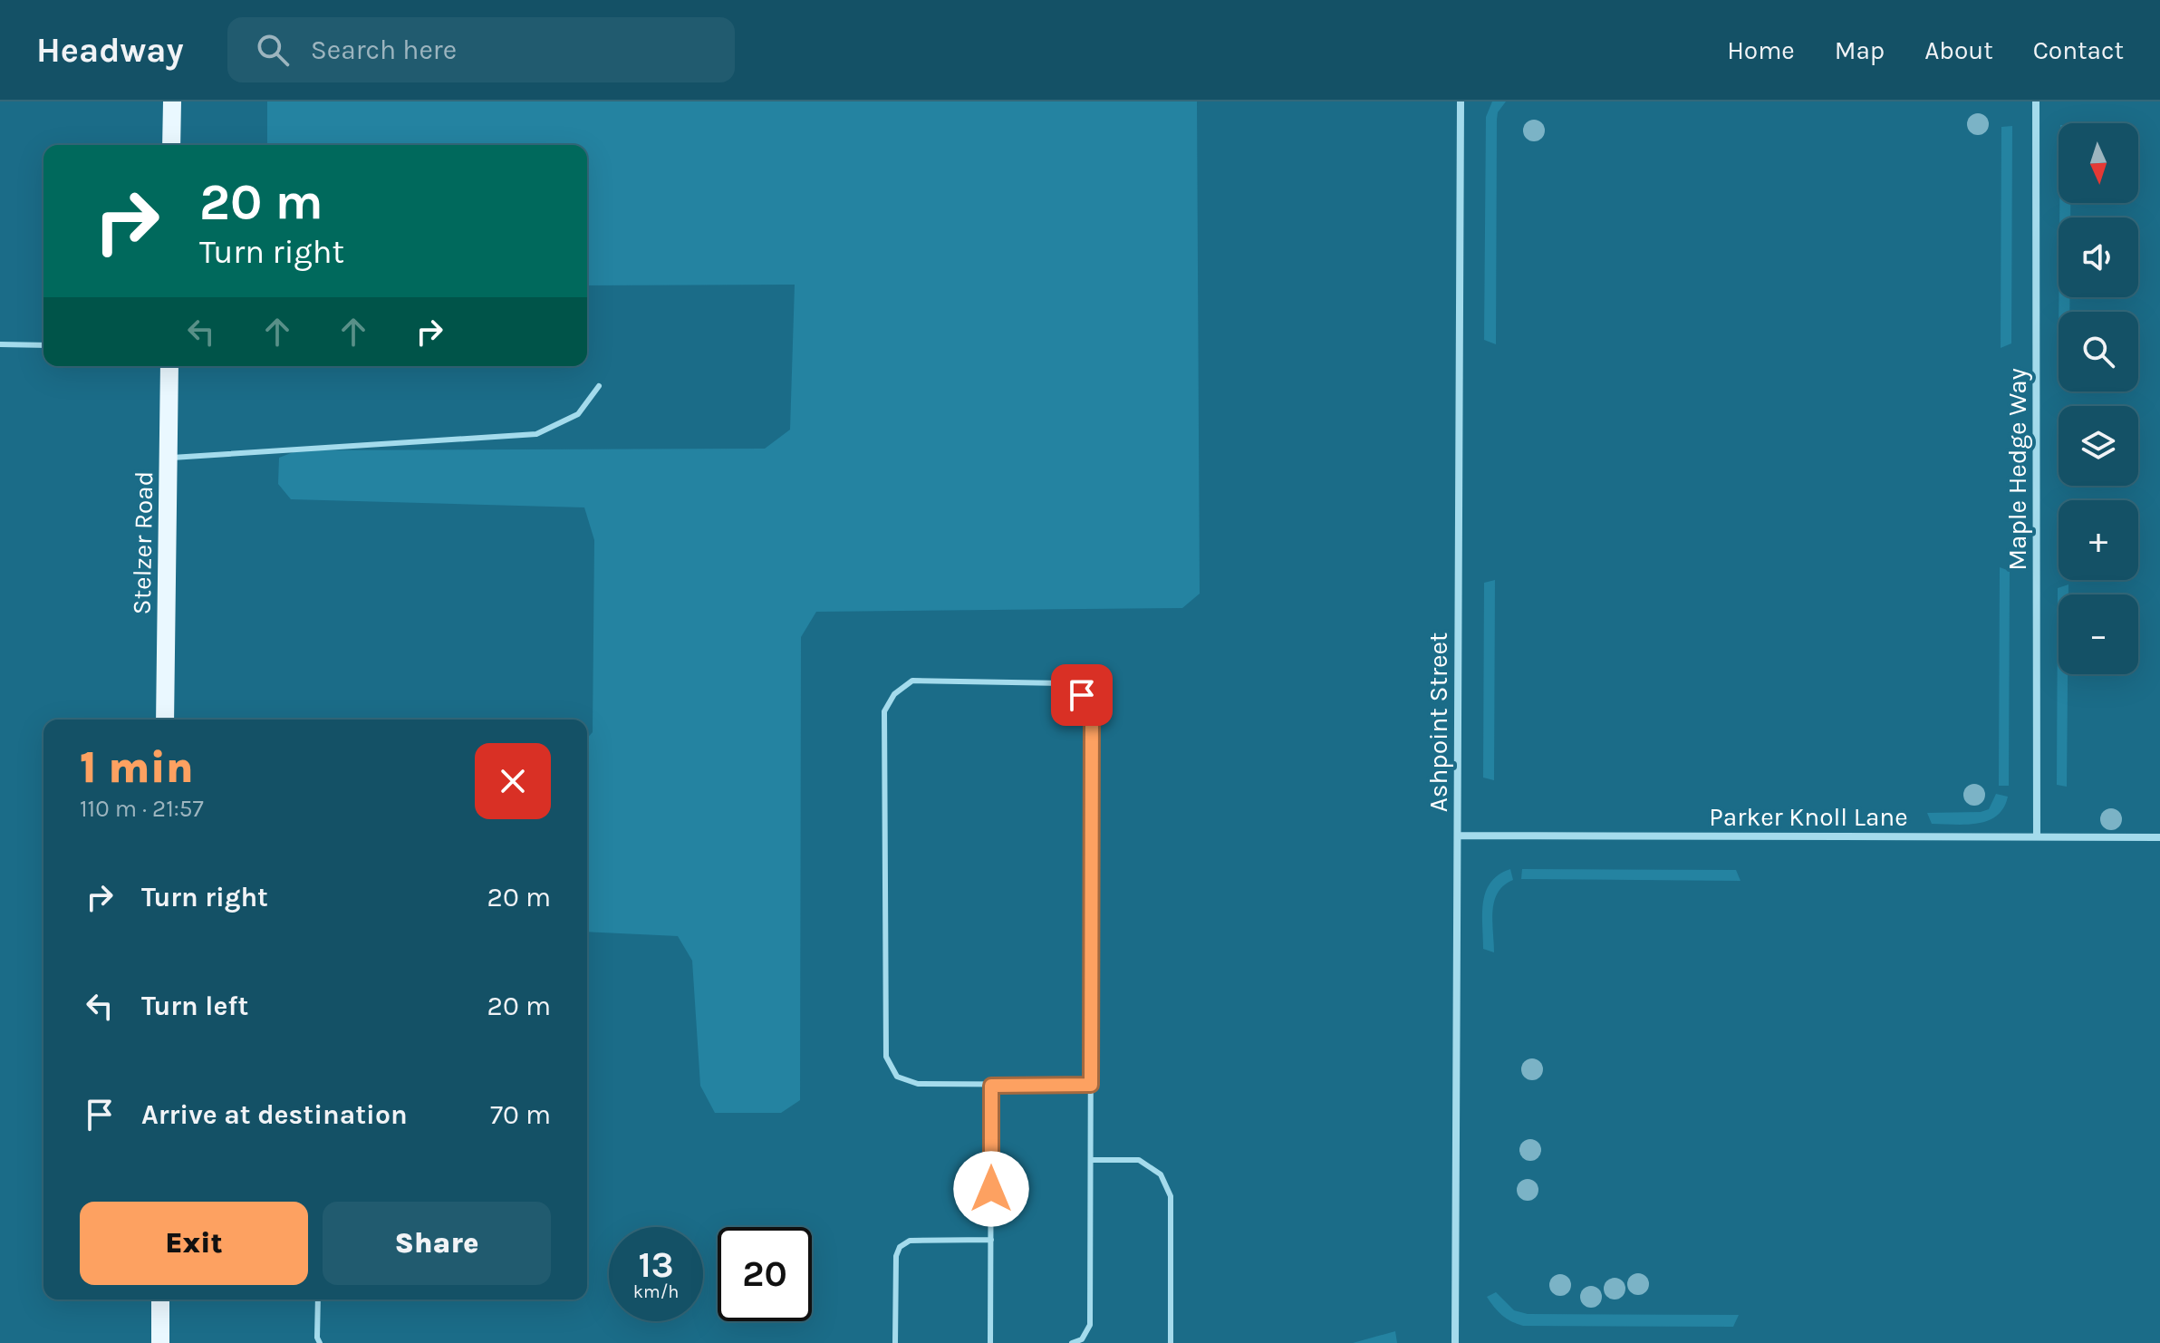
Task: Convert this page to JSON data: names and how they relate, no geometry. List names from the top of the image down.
{
  "streets": {
    "main road": ["Stelzer Road"],
    "street": ["Maple Hedge Way", "Ashpoint Street", "Parker Knoll Lane"]
  },
  "crossings": [
    ["Maple Hedge Way", "Parker Knoll Lane"],
    ["Ashpoint Street", "Parker Knoll Lane"]
  ],
  "north": "bottom",
  "page": {
    "header": "Headway",
    "search": "Search here",
    "nav": [
      "Home",
      "Map",
      "About",
      "Contact"
    ],
    "map_buttons": ["+", "−"],
    "turn": ["20 m", "Turn right"],
    "heading": ["1 min", "110 m · 21:57"],
    "list": [
      {
        "name": "Turn right",
        "value": "20 m"
      },
      {
        "name": "Turn left",
        "value": "20 m"
      },
      {
        "name": "Arrive at destination",
        "value": "70 m"
      }
    ],
    "buttons": ["Exit", "Share"],
    "speed": "13 km/h",
    "limit": "20"
  }
}
